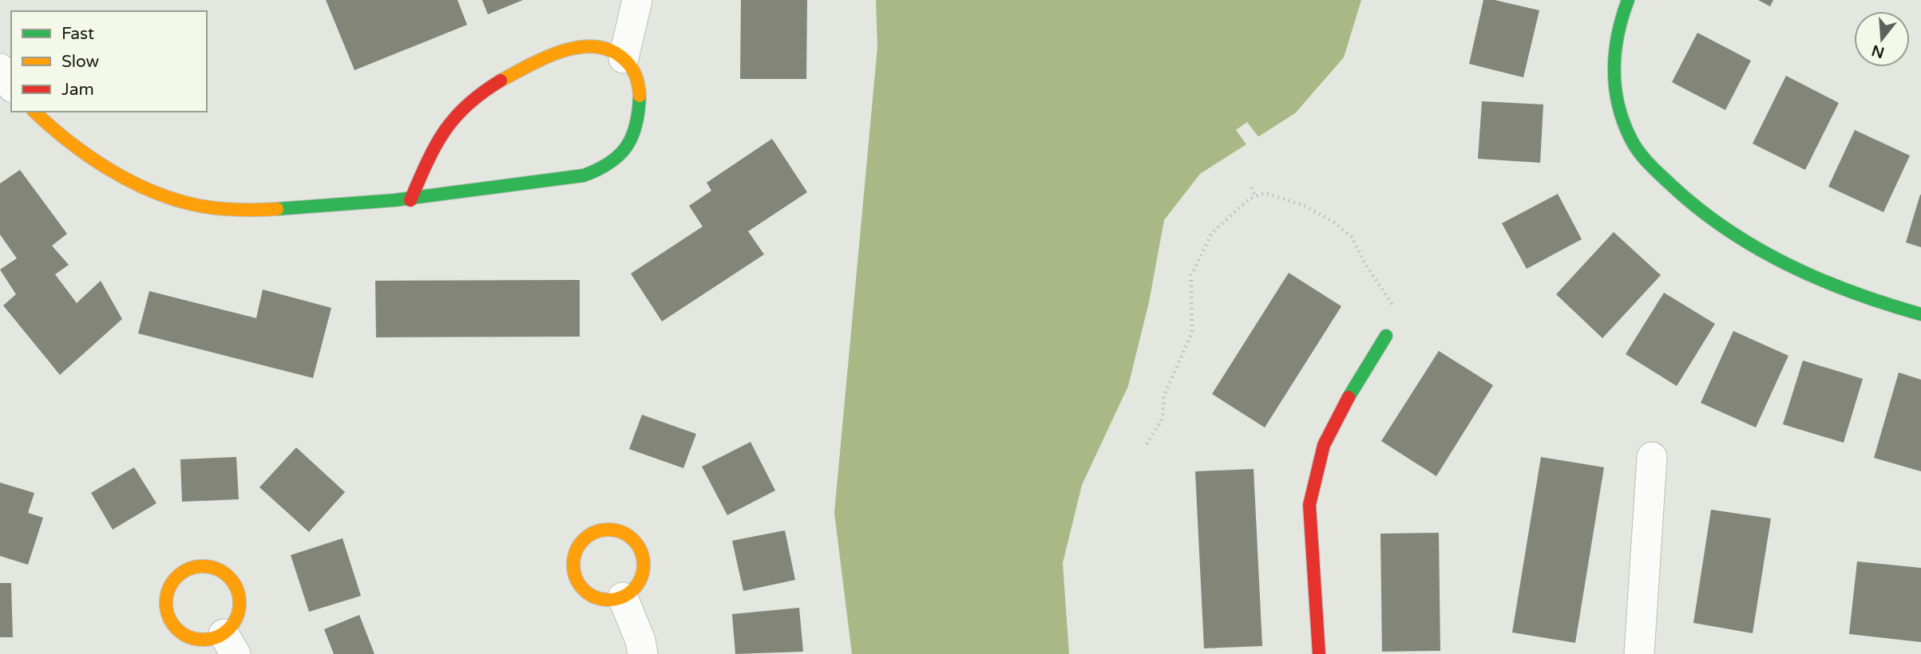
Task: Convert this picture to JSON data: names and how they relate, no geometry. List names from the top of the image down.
{
  "legend": ["Fast", "Slow", "Jam"],
  "north": "bottom"
}
